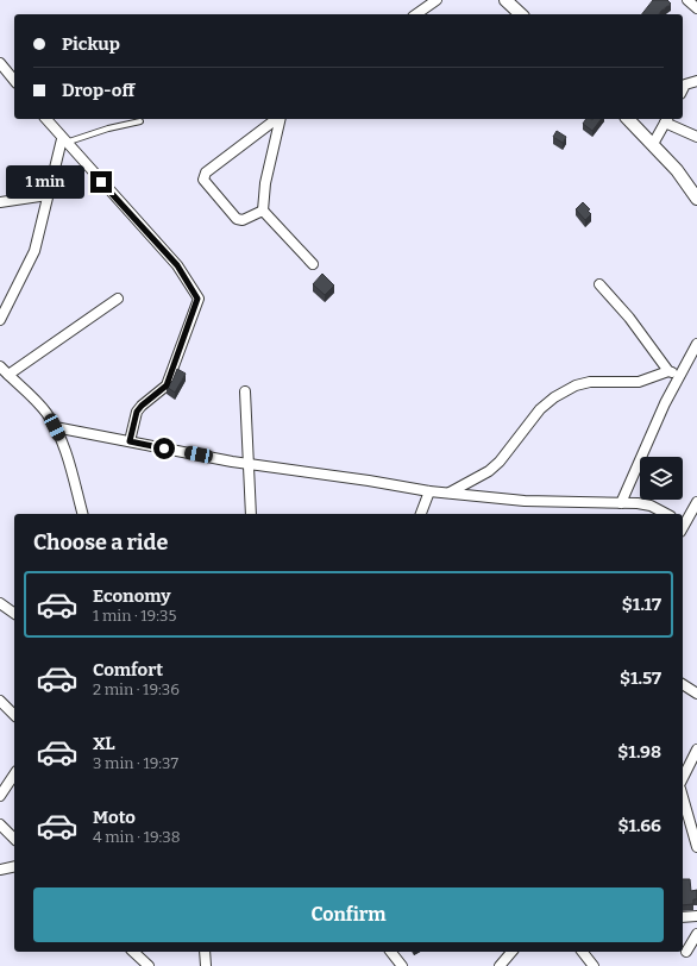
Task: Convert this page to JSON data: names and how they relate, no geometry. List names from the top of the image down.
{
  "page": {
    "banner": ["Pickup", "Drop-off"],
    "bubble": "1 min",
    "heading": "Choose a ride",
    "list": [
      {
        "name": "Economy",
        "note": "1 min · 19:35",
        "value": "$1.17"
      },
      {
        "name": "Comfort",
        "note": "2 min · 19:36",
        "value": "$1.57"
      },
      {
        "name": "XL",
        "note": "3 min · 19:37",
        "value": "$1.98"
      },
      {
        "name": "Moto",
        "note": "4 min · 19:38",
        "value": "$1.66"
      }
    ],
    "buttons": "Confirm"
  }
}
